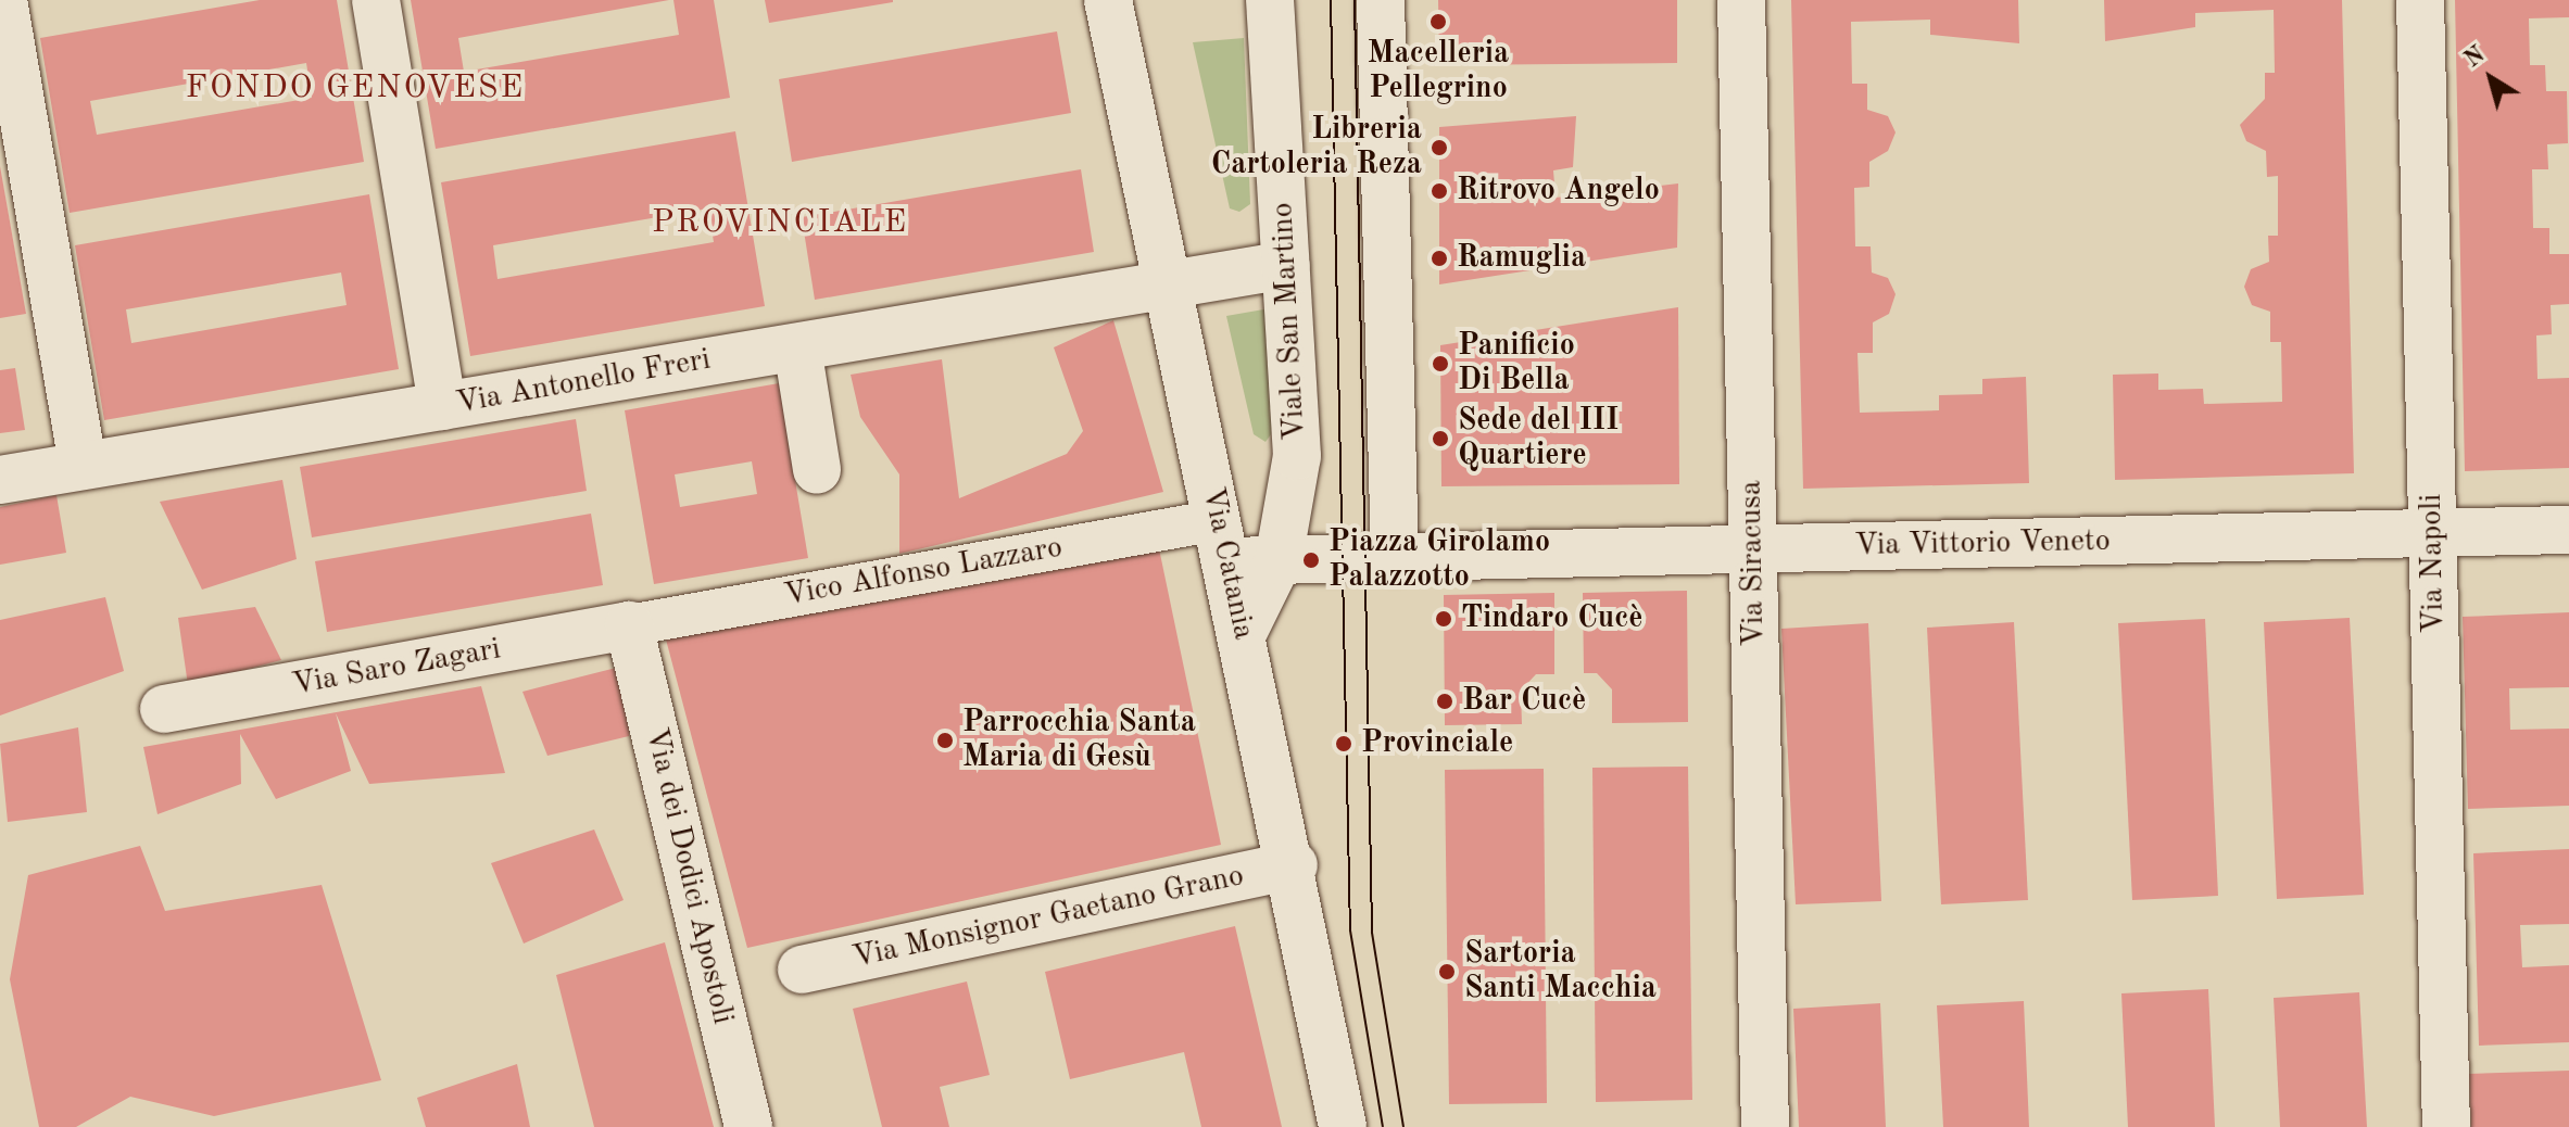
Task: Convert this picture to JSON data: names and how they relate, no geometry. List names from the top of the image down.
{
  "streets": {
    "street": [
      "Viale San Martino",
      "Via Antonello Freri",
      "Via Vittorio Veneto",
      "Via Catania",
      "Via Siracusa",
      "Via Napoli",
      "Vico Alfonso Lazzaro",
      "Via Saro Zagari",
      "Via dei Dodici Apostoli",
      "Via Monsignor Gaetano Grano"
    ]
  },
  "crossings": [
    ["Viale San Martino", "Via Antonello Freri"],
    ["Viale San Martino", "Via Vittorio Veneto"],
    ["Viale San Martino", "Via Catania"],
    ["Via Antonello Freri", "Via Catania"],
    ["Via Vittorio Veneto", "Via Catania"],
    ["Via Vittorio Veneto", "Via Siracusa"],
    ["Via Vittorio Veneto", "Via Napoli"],
    ["Via Vittorio Veneto", "Vico Alfonso Lazzaro"],
    ["Via Catania", "Vico Alfonso Lazzaro"],
    ["Via Catania", "Via Monsignor Gaetano Grano"],
    ["Vico Alfonso Lazzaro", "Via Saro Zagari"],
    ["Vico Alfonso Lazzaro", "Via dei Dodici Apostoli"],
    ["Via Saro Zagari", "Via dei Dodici Apostoli"]
  ],
  "districts": ["FONDO GENOVESE", "PROVINCIALE"],
  "places": [
    "Macelleria Pellegrino",
    "Libreria Cartoleria Reza",
    "Ritrovo Angelo",
    "Ramuglia",
    "Panificio Di Bella",
    "Sede del III Quartiere",
    "Piazza Girolamo Palazzotto",
    "Tindaro Cucè",
    "Bar Cucè",
    "Parrocchia Santa Maria di Gesù",
    "Provinciale",
    "Sartoria Santi Macchia"
  ],
  "north": "top left"
}
